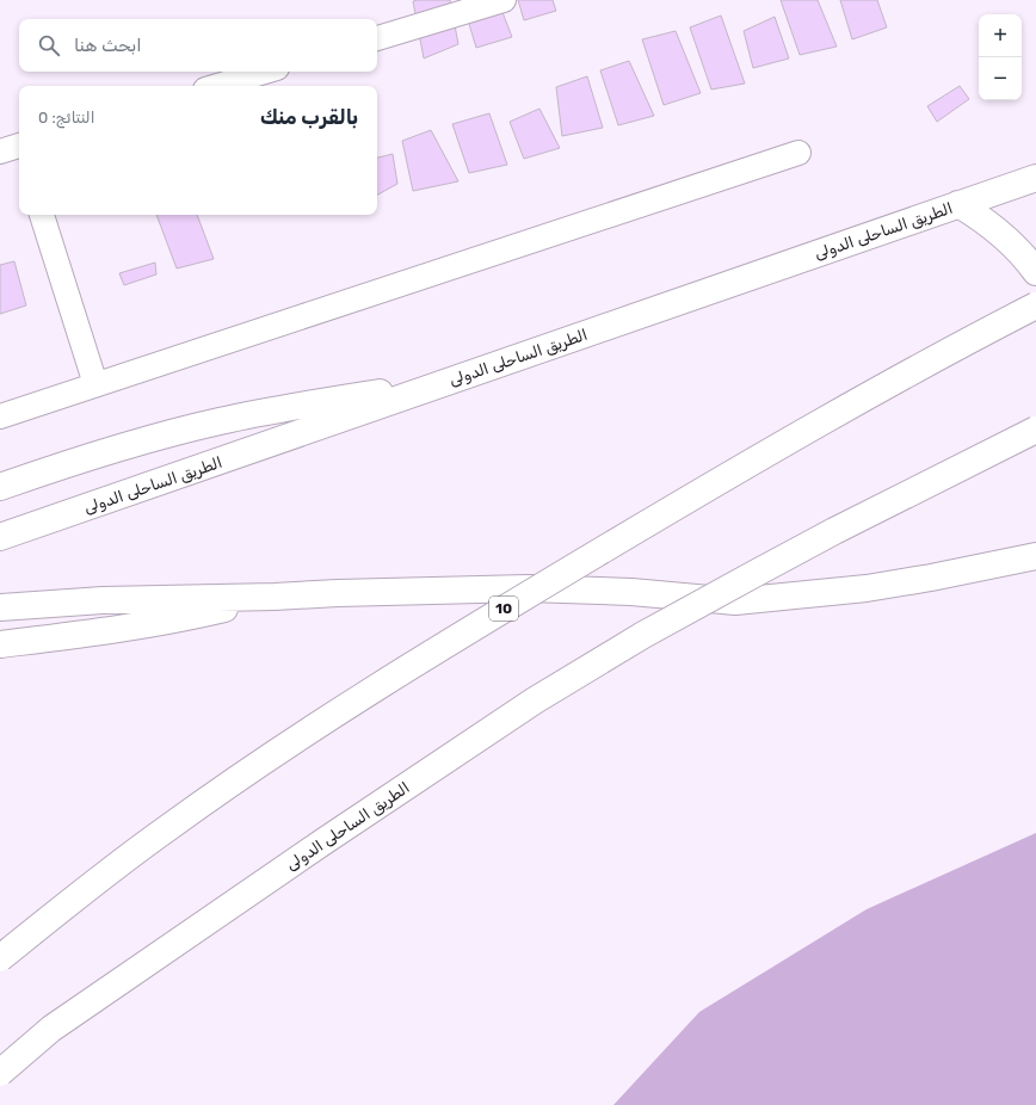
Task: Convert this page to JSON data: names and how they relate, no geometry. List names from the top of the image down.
{
  "streets": {
    "highway": ["الطريق الساحلى الدولى", "10"]
  },
  "page": {
    "map_buttons": ["+", "−"],
    "search": "ابحث هنا",
    "heading": ["بالقرب منك", "النتائج: 0"]
  }
}
